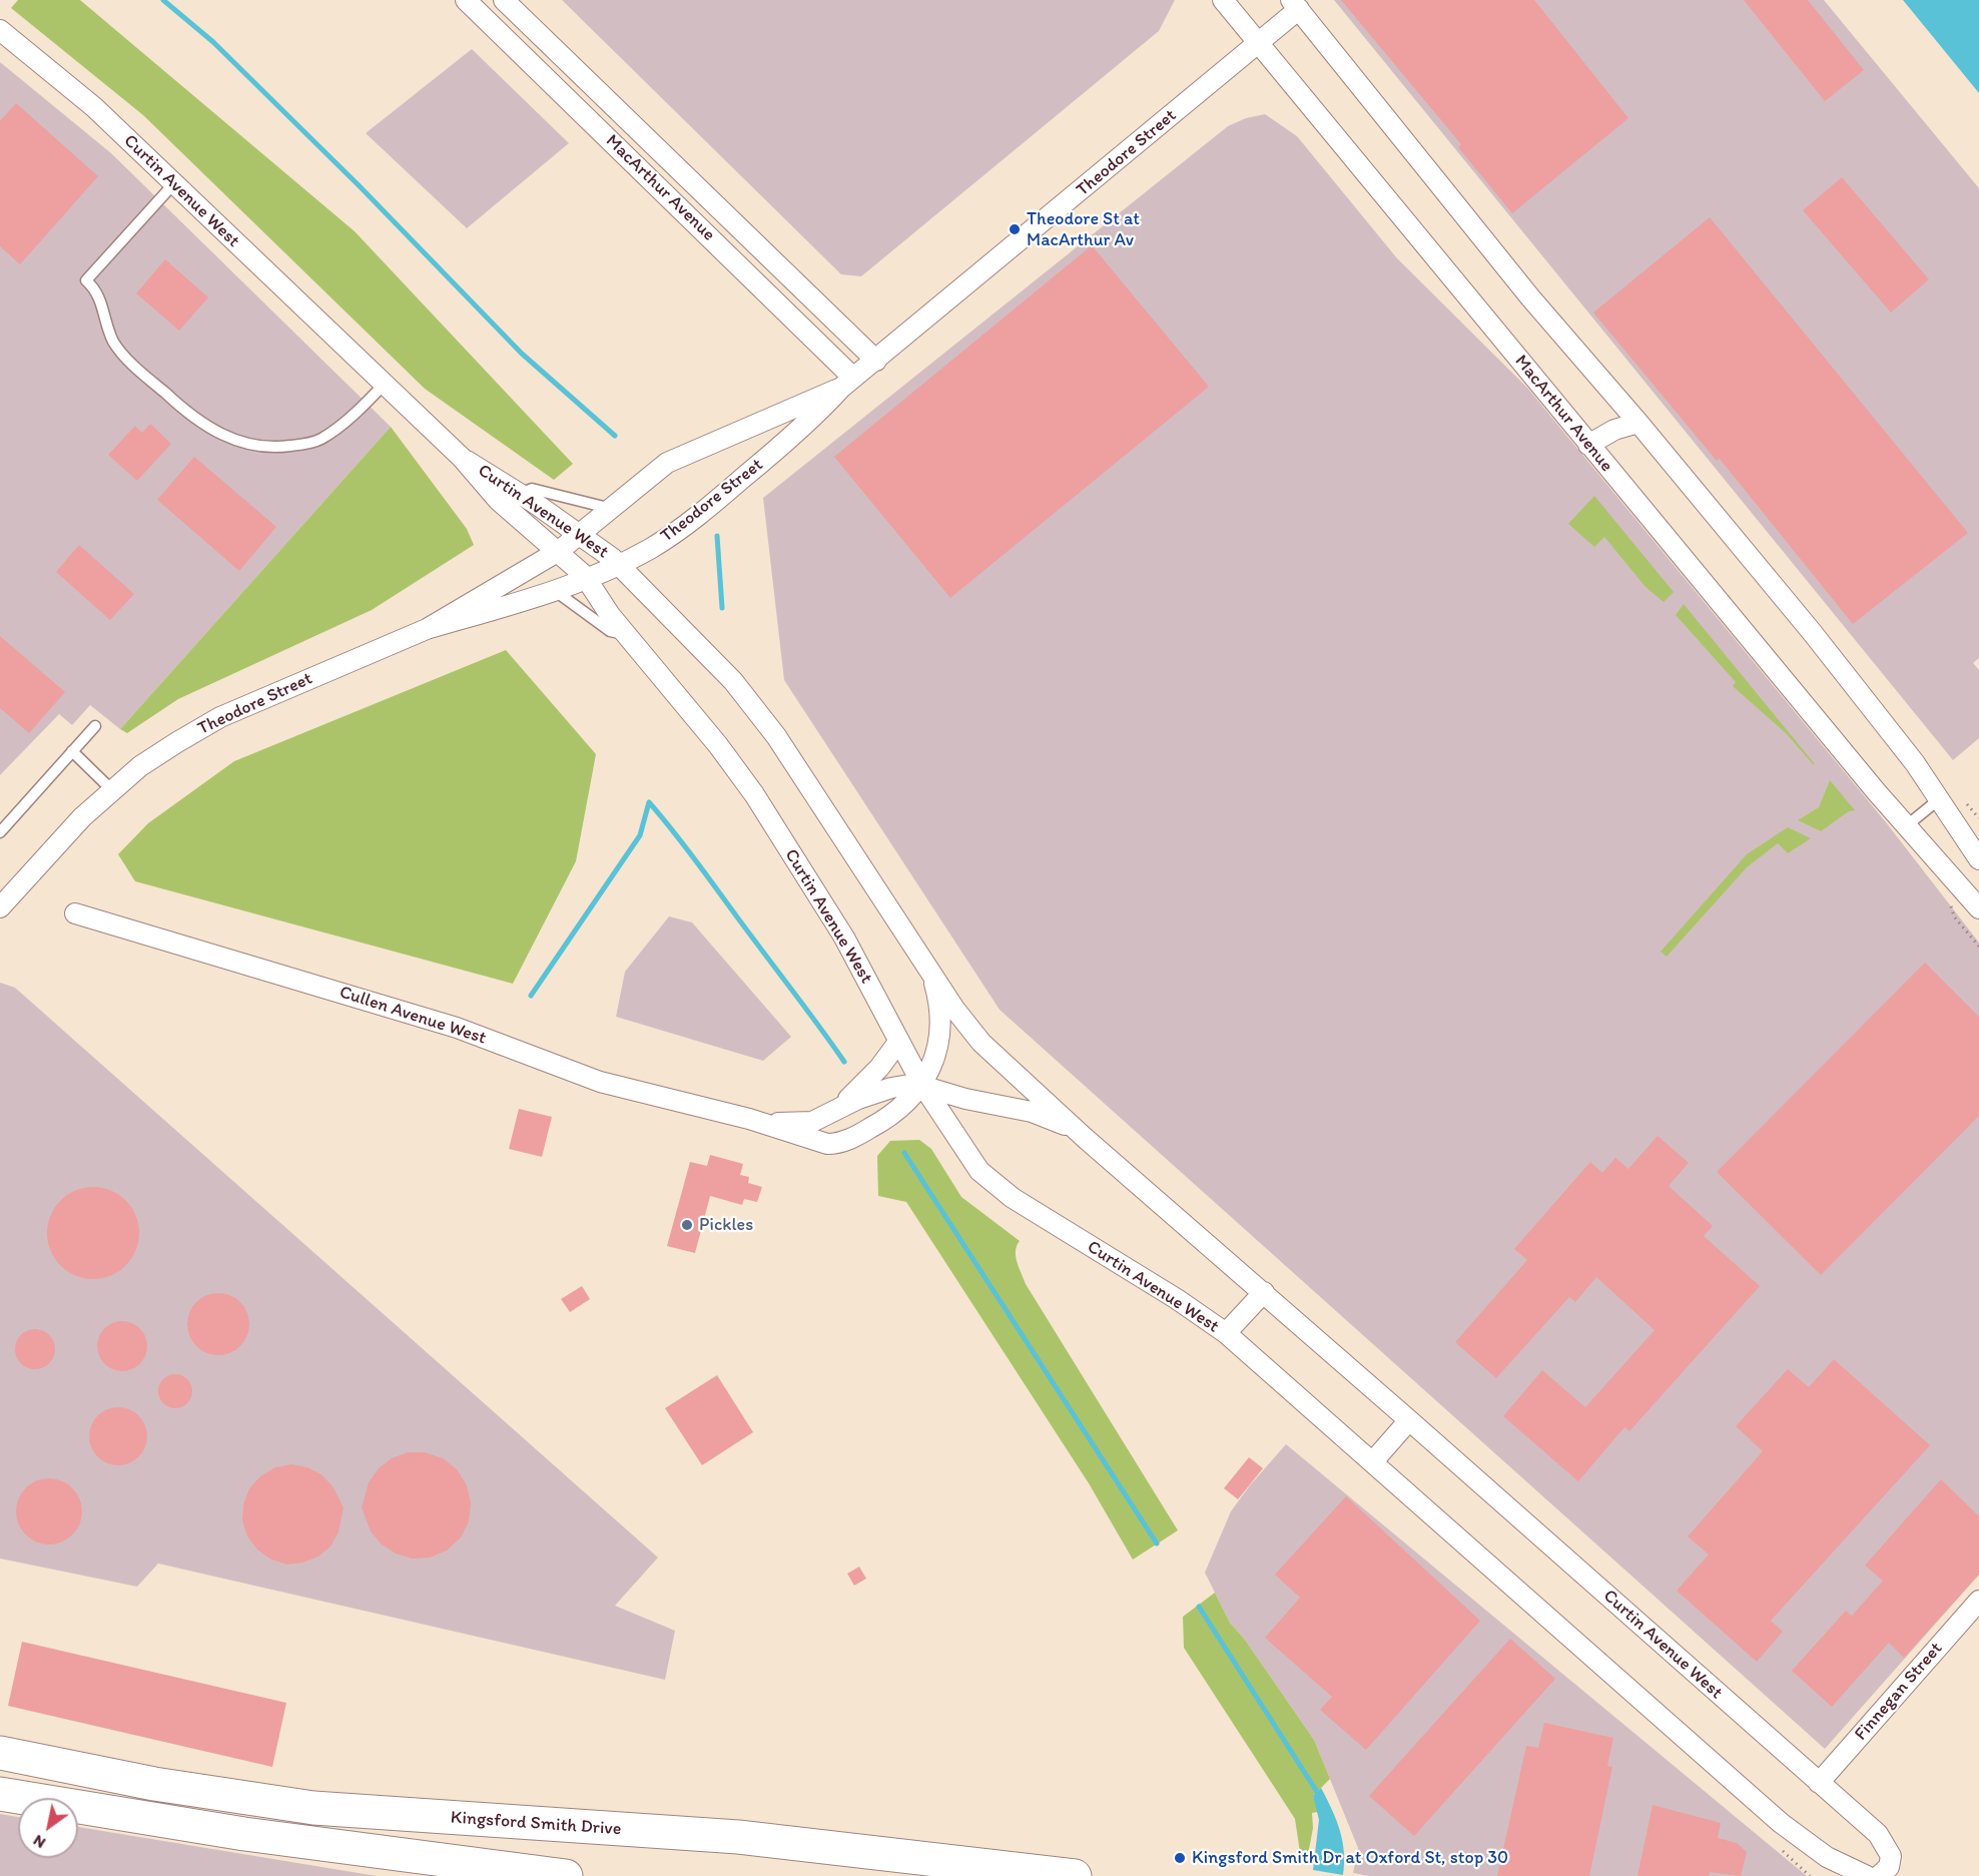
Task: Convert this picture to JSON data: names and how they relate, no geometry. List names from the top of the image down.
{
  "streets": {
    "highway": ["Kingsford Smith Drive"],
    "street": [
      "Theodore Street",
      "MacArthur Avenue",
      "Curtin Avenue West",
      "Cullen Avenue West",
      "Finnegan Street"
    ]
  },
  "crossings": [
    ["Theodore Street", "MacArthur Avenue"],
    ["Theodore Street", "Curtin Avenue West"],
    ["Curtin Avenue West", "Cullen Avenue West"],
    ["Curtin Avenue West", "Finnegan Street"]
  ],
  "places": ["Theodore St at MacArthur Av", "Pickles", "Kingsford Smith Dr at Oxford St, stop 30"],
  "north": "bottom left"
}
